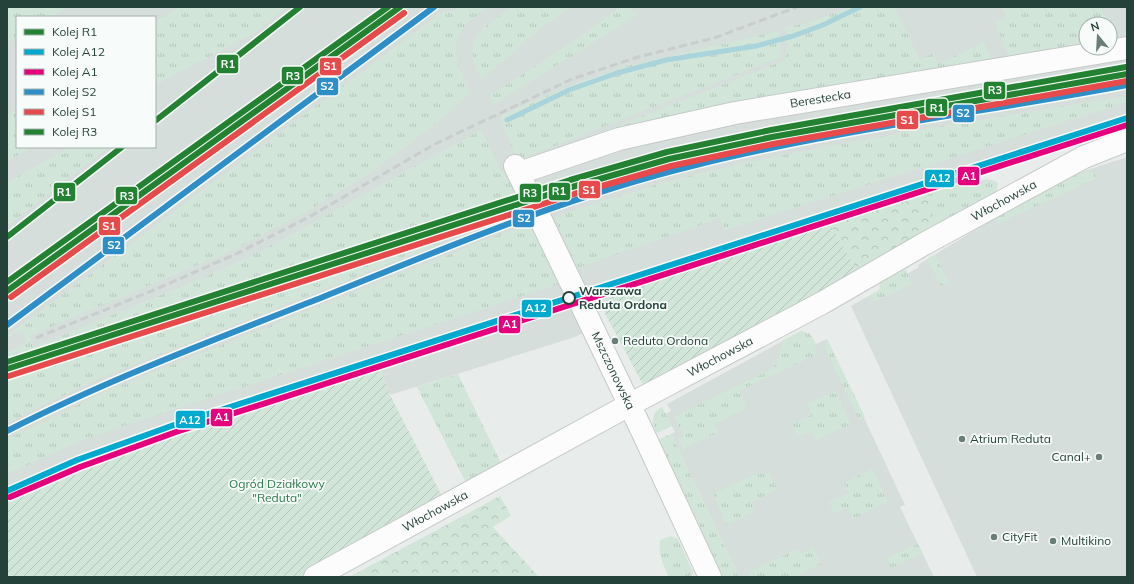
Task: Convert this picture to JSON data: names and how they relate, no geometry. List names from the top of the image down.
{
  "streets": {
    "street": ["Berestecka", "Włochowska", "Mszczonowska"]
  },
  "crossings": [
    ["Berestecka", "Mszczonowska"],
    ["Włochowska", "Mszczonowska"]
  ],
  "parks": ["Ogród Działkowy \"Reduta\""],
  "places": [
    "Warszawa Reduta Ordona",
    "Reduta Ordona",
    "Atrium Reduta",
    "Canal+",
    "CityFit",
    "Multikino"
  ],
  "lines": [
    "rail line R1",
    "rail line S2",
    "rail line R3",
    "rail line S1",
    "rail line A12",
    "rail line A1"
  ],
  "legend": [
    "Kolej R1",
    "Kolej A12",
    "Kolej A1",
    "Kolej S2",
    "Kolej S1",
    "Kolej R3"
  ],
  "north": "top"
}
